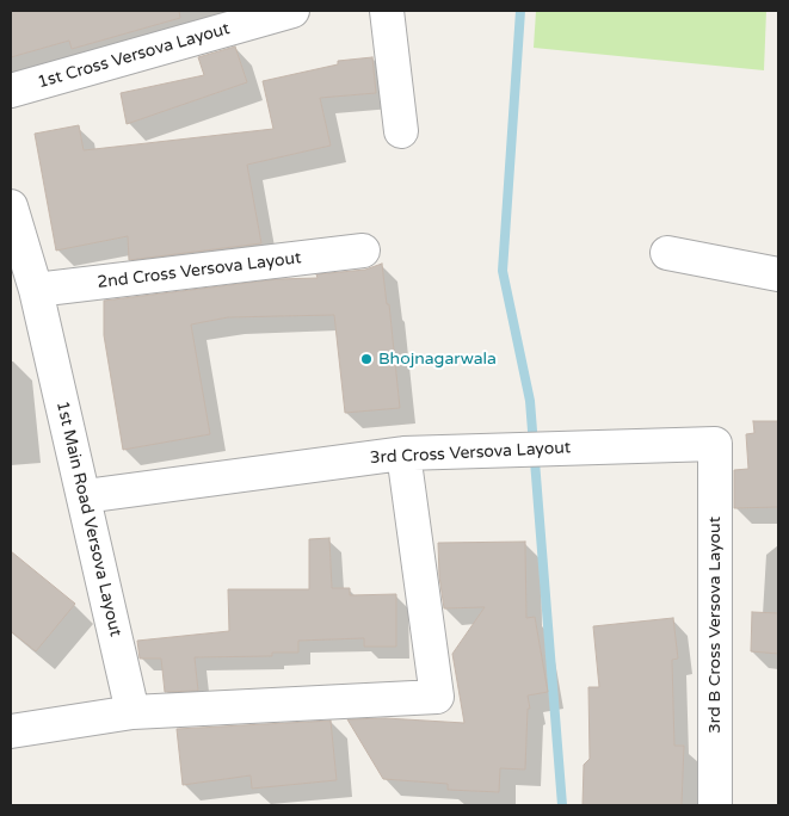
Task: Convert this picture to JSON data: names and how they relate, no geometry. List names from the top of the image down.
{
  "streets": {
    "street": [
      "1st Cross Versova Layout",
      "2nd Cross Versova Layout",
      "3rd Cross Versova Layout",
      "1st Main Road Versova Layout",
      "3rd B Cross Versova Layout"
    ]
  },
  "crossings": [
    ["2nd Cross Versova Layout", "1st Main Road Versova Layout"],
    ["3rd Cross Versova Layout", "1st Main Road Versova Layout"],
    ["3rd Cross Versova Layout", "3rd B Cross Versova Layout"]
  ],
  "places": ["Bhojnagarwala"]
}
